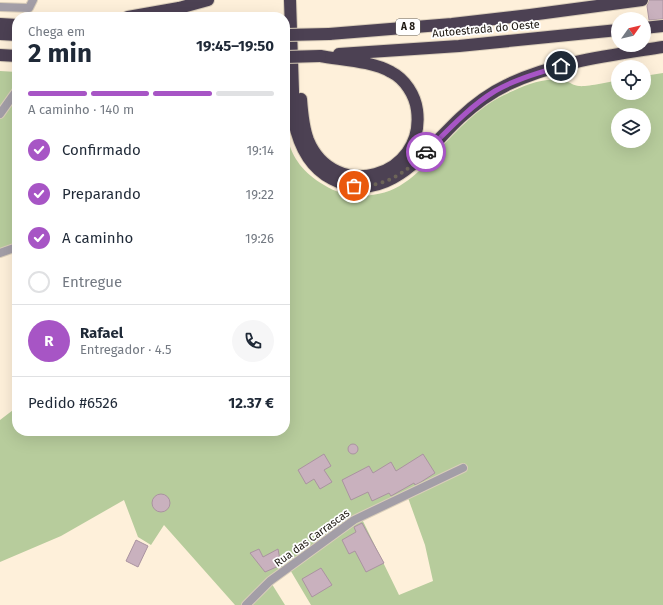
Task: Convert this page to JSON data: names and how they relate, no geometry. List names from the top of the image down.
{
  "streets": {
    "highway": ["A 8", "Autoestrada do Oeste"],
    "street": ["Rua das Carrascas"]
  },
  "north": "top right",
  "page": {
    "heading": ["2 min", "Chega em", "19:45–19:50"],
    "panel": [
      "Rafael",
      "Entregador · 4.5",
      "Pedido #6526",
      "12.37 €"
    ],
    "bar": "A caminho · 140 m",
    "list": [
      ["Confirmado", "19:14"],
      ["Preparando", "19:22"],
      ["A caminho", "19:26"],
      "Entregue"
    ],
    "round": "R"
  }
}
